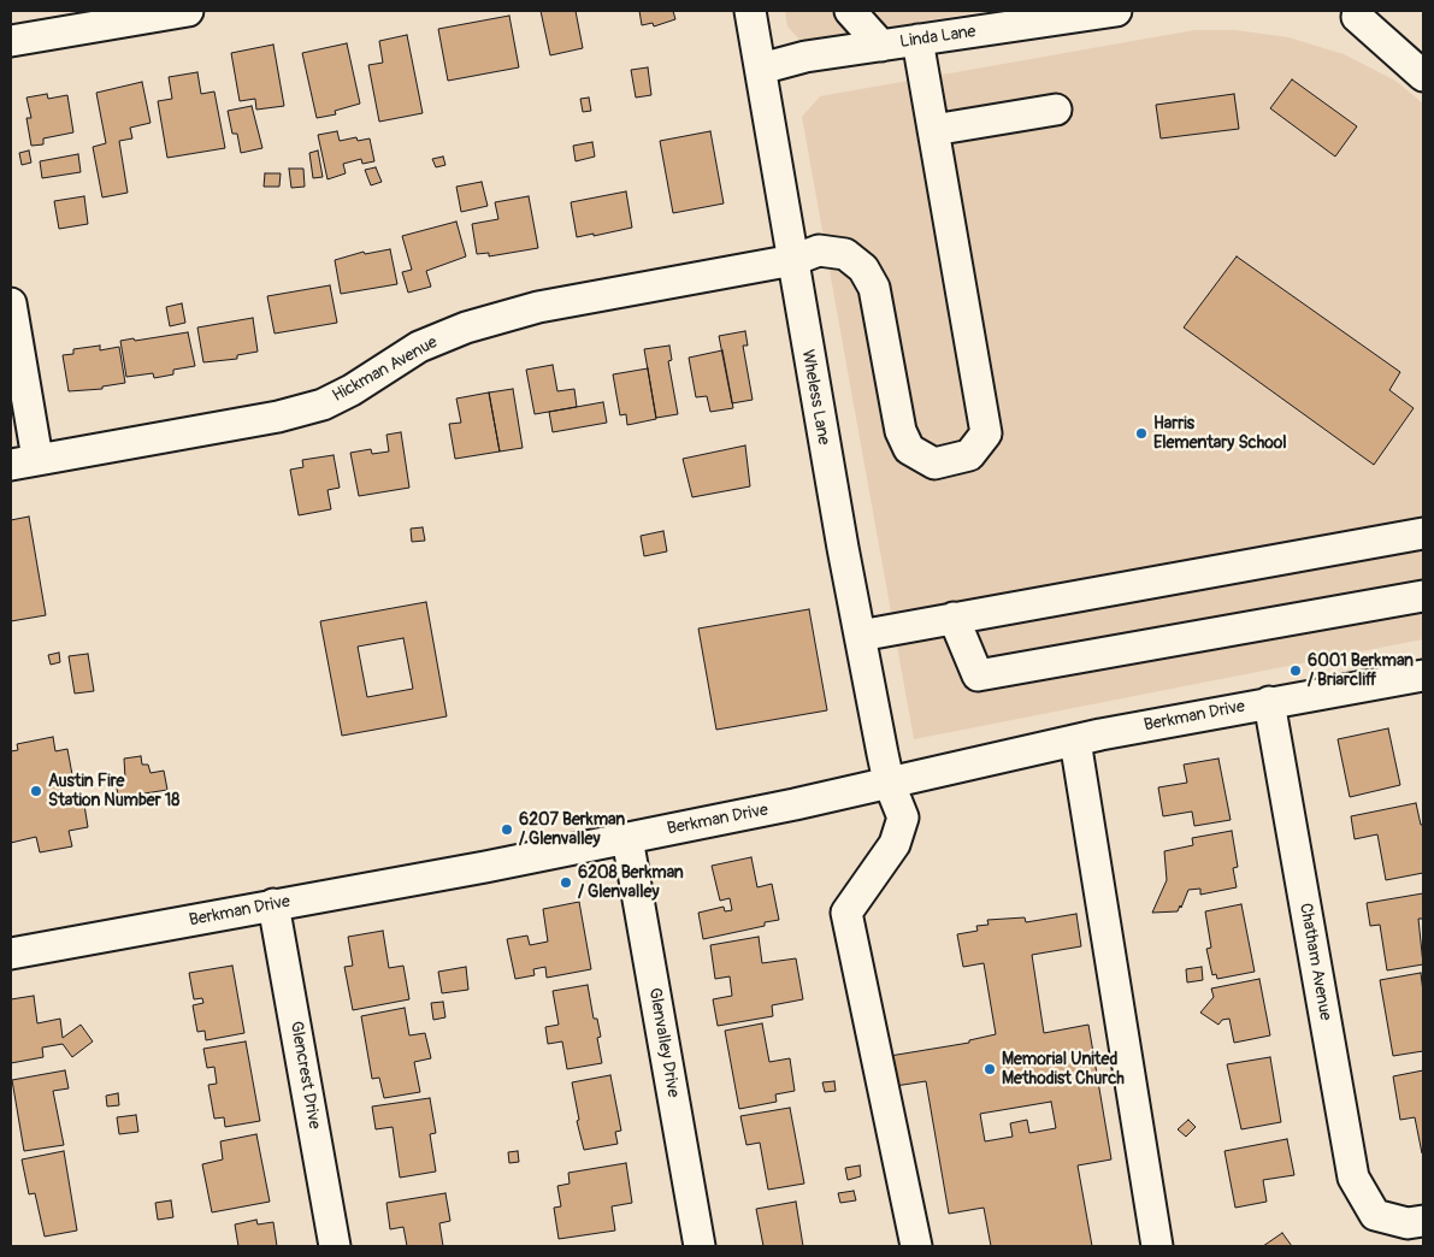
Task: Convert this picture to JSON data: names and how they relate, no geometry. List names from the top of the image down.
{
  "streets": {
    "street": [
      "Linda Lane",
      "Hickman Avenue",
      "Wheless Lane",
      "Berkman Drive",
      "Chatham Avenue",
      "Glenvalley Drive",
      "Glencrest Drive"
    ]
  },
  "crossings": [
    ["Linda Lane", "Hickman Avenue"],
    ["Linda Lane", "Wheless Lane"],
    ["Hickman Avenue", "Wheless Lane"],
    ["Wheless Lane", "Berkman Drive"],
    ["Berkman Drive", "Chatham Avenue"],
    ["Berkman Drive", "Glenvalley Drive"],
    ["Berkman Drive", "Glencrest Drive"]
  ],
  "places": [
    "Harris Elementary School",
    "6001 Berkman / Briarcliff",
    "Austin Fire Station Number 18",
    "6207 Berkman / Glenvalley",
    "6208 Berkman / Glenvalley",
    "Memorial United Methodist Church"
  ]
}
